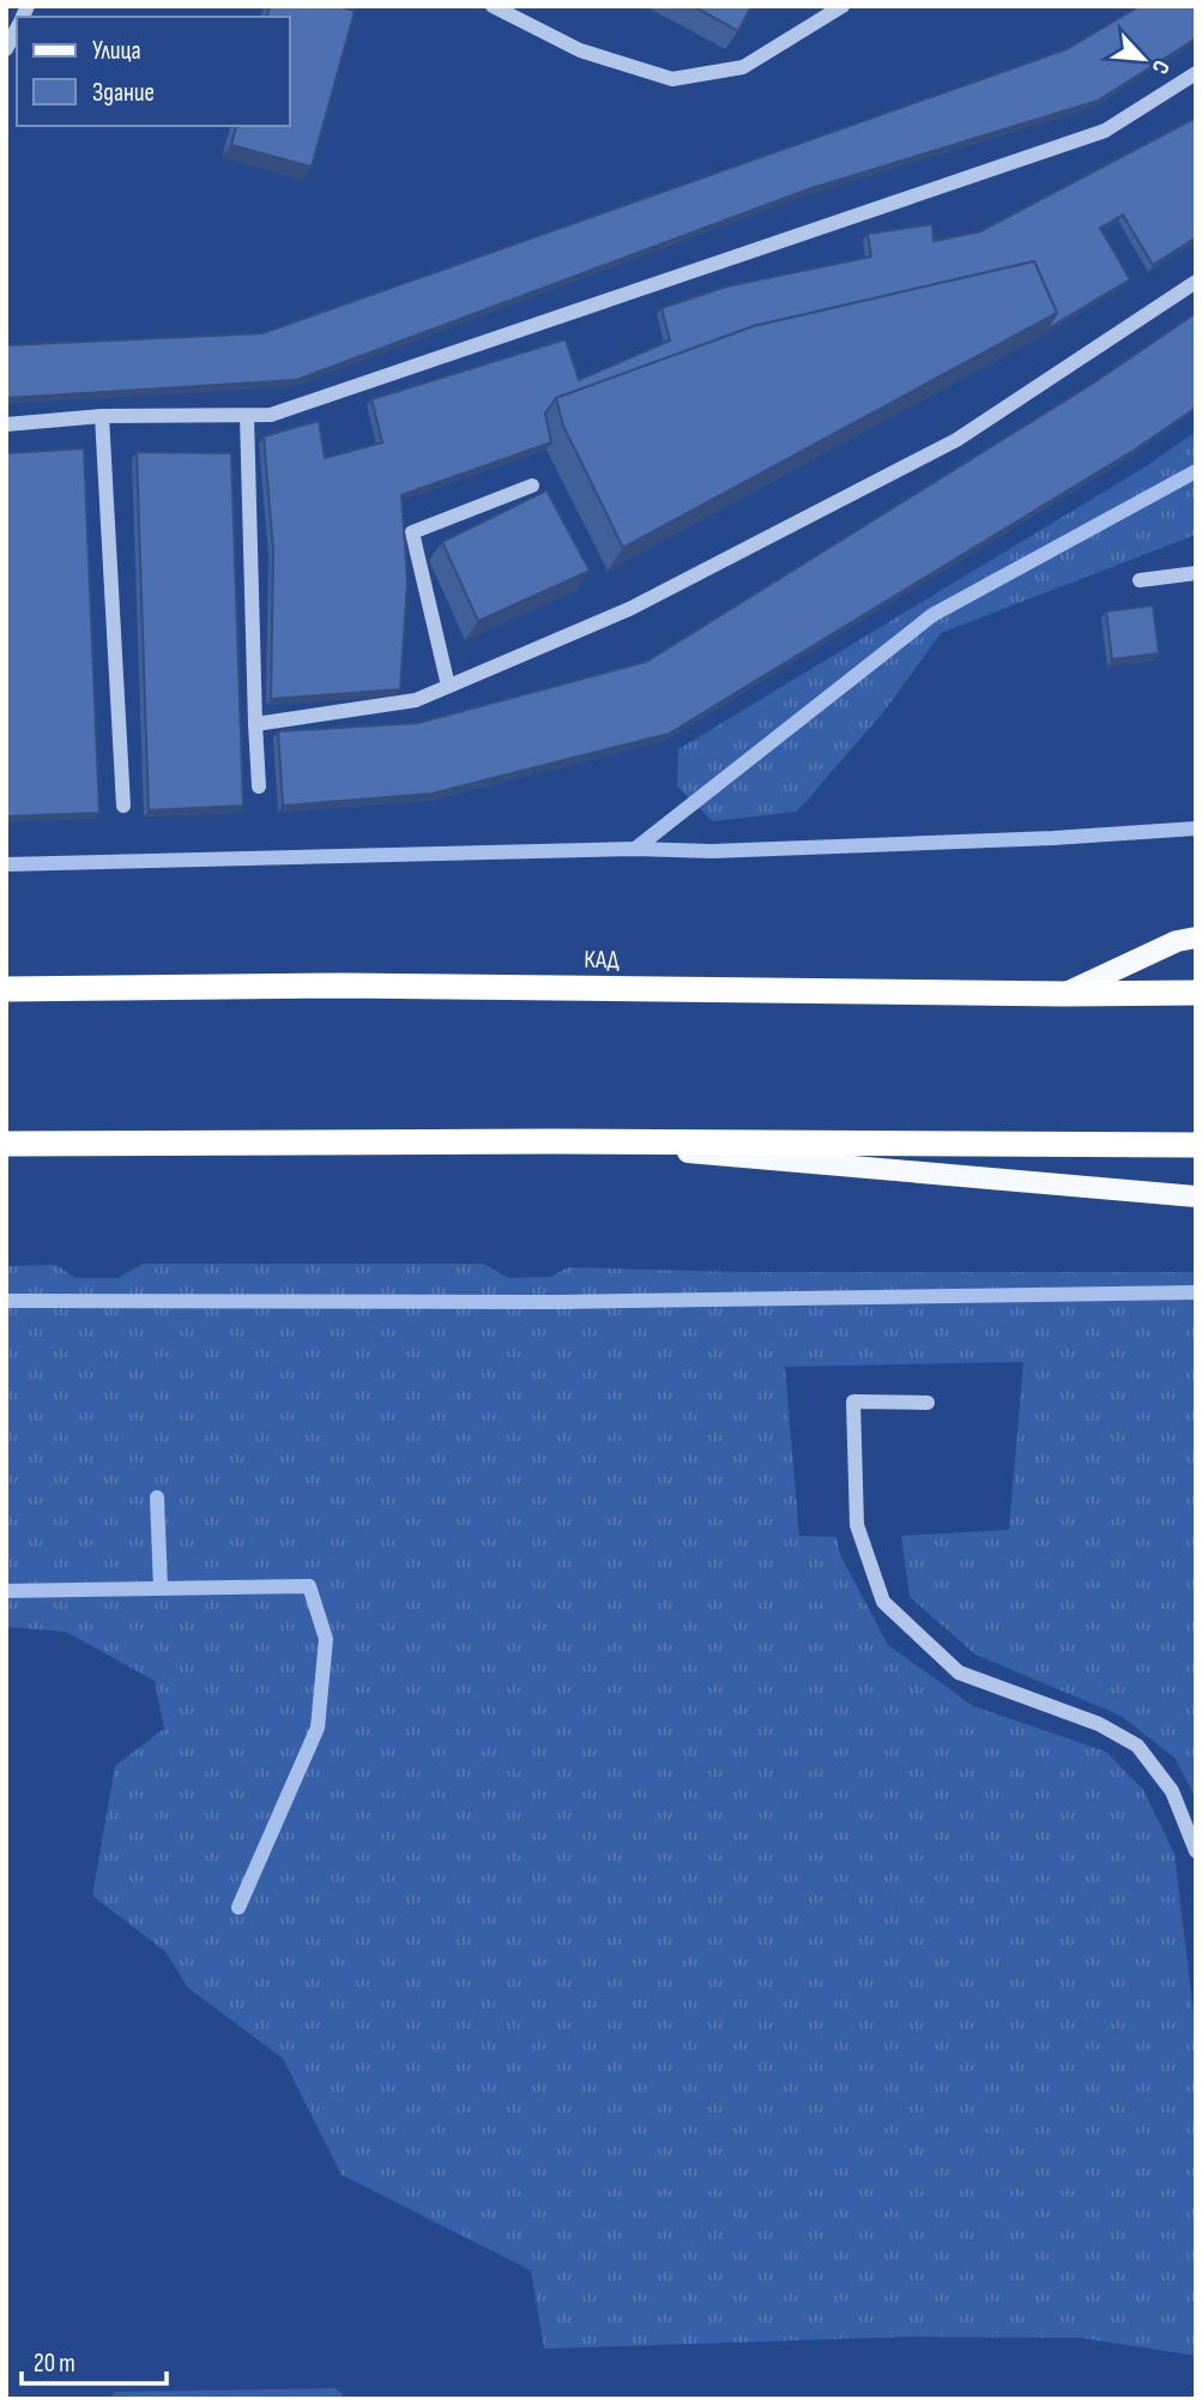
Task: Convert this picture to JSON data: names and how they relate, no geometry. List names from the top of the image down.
{
  "streets": {
    "highway": ["КАД"]
  },
  "legend": ["Улица", "Здание"],
  "scale_bar": "20 m",
  "north": "bottom right"
}
